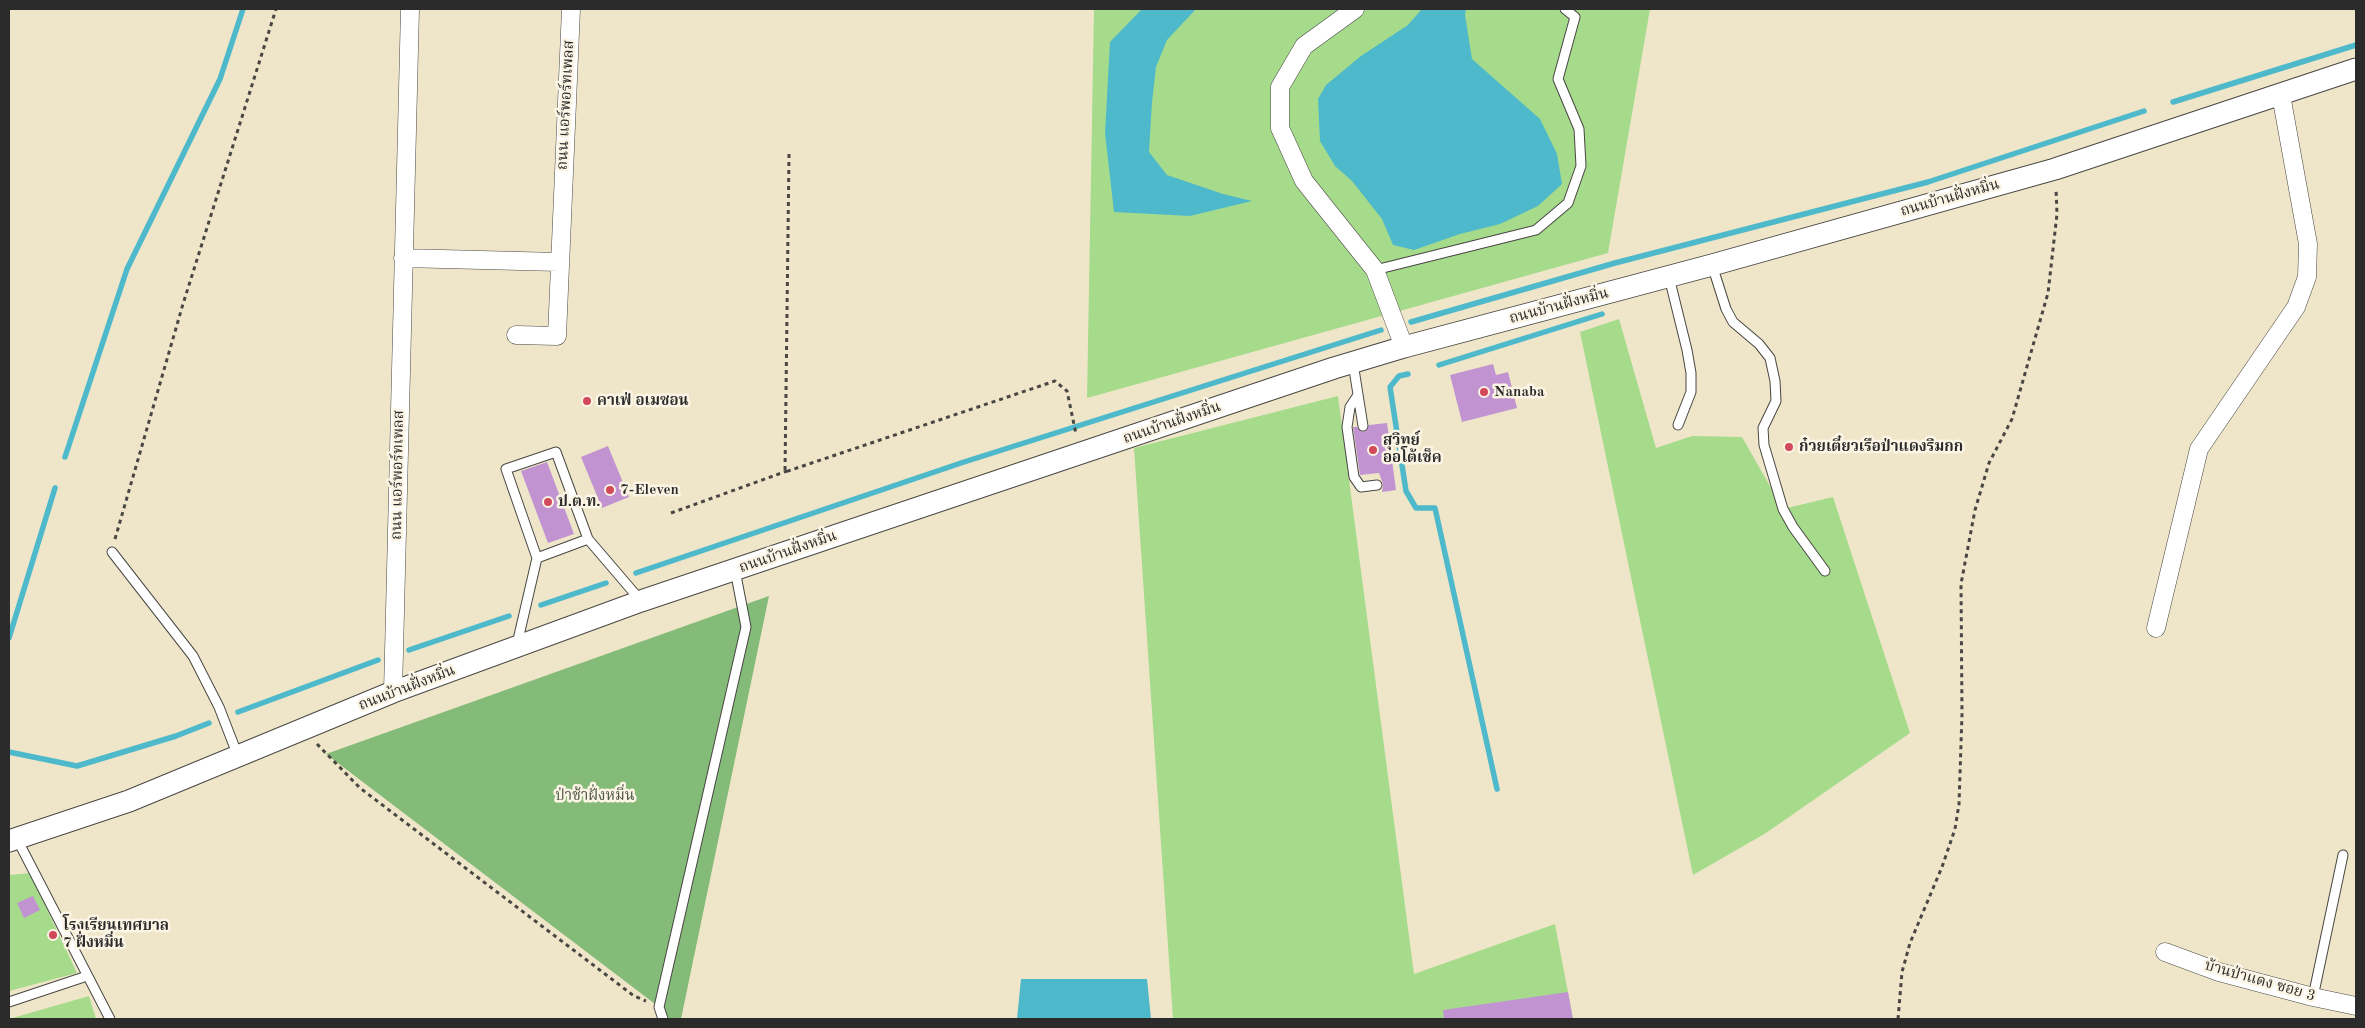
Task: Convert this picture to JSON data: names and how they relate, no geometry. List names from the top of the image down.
{
  "streets": {
    "street": ["ถนน แอร์พอร์ทเพลส", "ถนนบ้านฝั่งหมิ่น", "บ้านป่าแดง ซอย 3"]
  },
  "crossings": [
    ["ถนน แอร์พอร์ทเพลส", "ถนนบ้านฝั่งหมิ่น"]
  ],
  "parks": ["ป่าช้าฝั่งหมิ่น"],
  "places": [
    "Nanaba",
    "คาเฟ่ อเมซอน",
    "ก๋วยเตี๋ยวเรือป่าแดงริมกก",
    "สุวิทย์ ออโต้เช็ค",
    "7-Eleven",
    "ป.ต.ท.",
    "โรงเรียนเทศบาล 7 ฝั่งหมิ่น"
  ]
}
